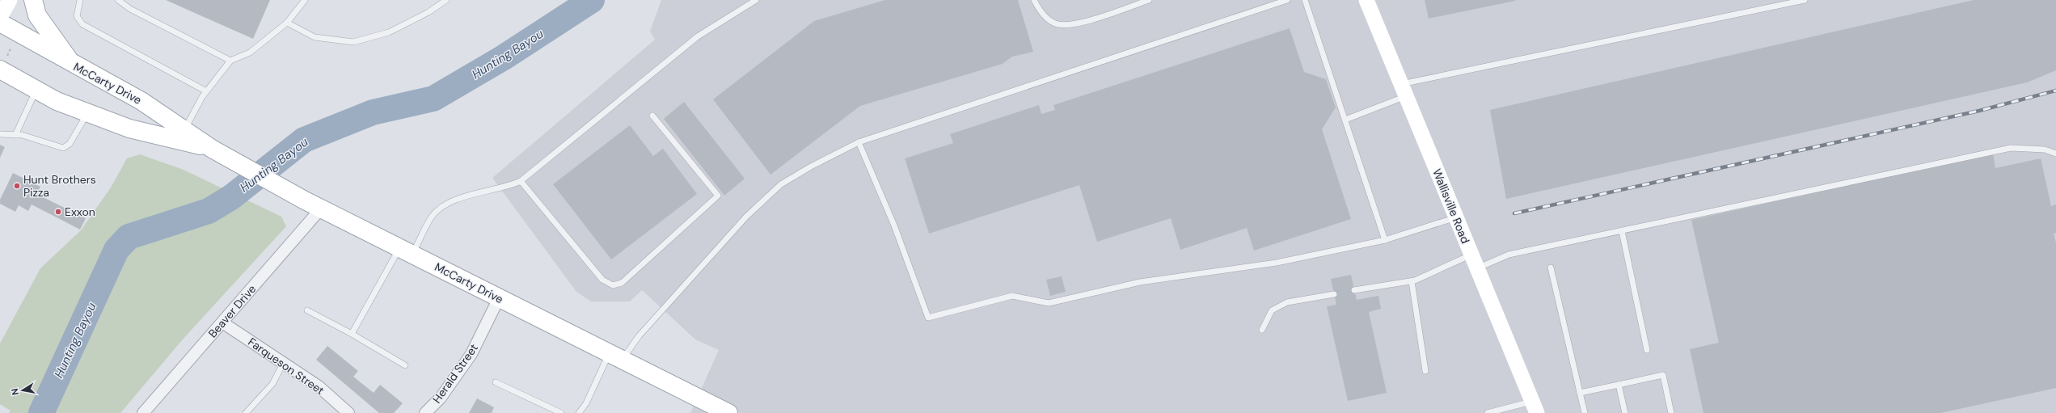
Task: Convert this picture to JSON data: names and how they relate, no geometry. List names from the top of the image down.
{
  "streets": {
    "main road": ["McCarty Drive", "Wallisville Road"],
    "street": ["Beaver Drive", "Farqueson Street", "Herald Street"]
  },
  "crossings": [
    ["McCarty Drive", "Beaver Drive"],
    ["McCarty Drive", "Herald Street"],
    ["Beaver Drive", "Farqueson Street"]
  ],
  "water": ["Hunting Bayou"],
  "places": ["Hunt Brothers Pizza", "Exxon"],
  "north": "left"
}
